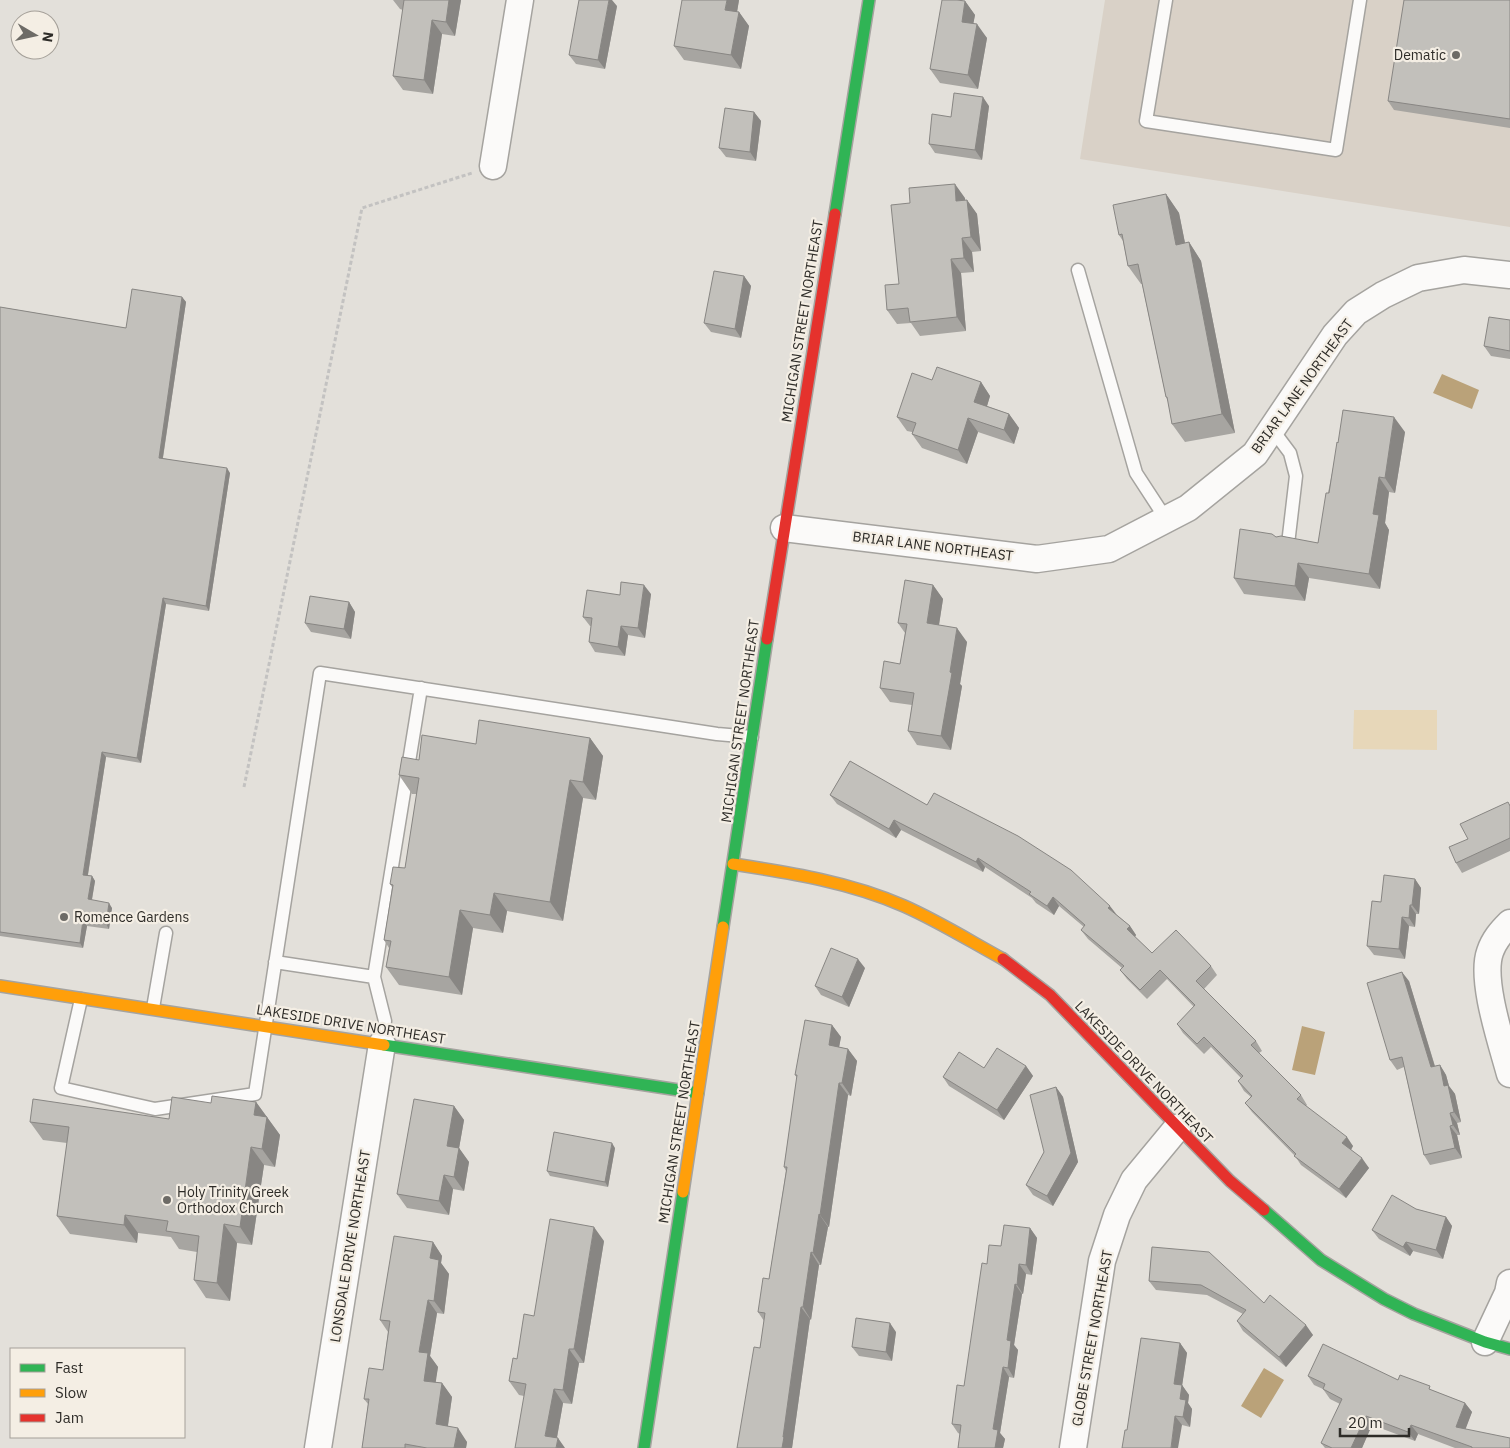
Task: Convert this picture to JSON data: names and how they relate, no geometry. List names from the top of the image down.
{
  "streets": {
    "street": [
      "MICHIGAN STREET NORTHEAST",
      "BRIAR LANE NORTHEAST",
      "LAKESIDE DRIVE NORTHEAST",
      "LONSDALE DRIVE NORTHEAST",
      "GLOBE STREET NORTHEAST"
    ]
  },
  "crossings": [
    ["MICHIGAN STREET NORTHEAST", "BRIAR LANE NORTHEAST"],
    ["MICHIGAN STREET NORTHEAST", "LAKESIDE DRIVE NORTHEAST"],
    ["LAKESIDE DRIVE NORTHEAST", "LONSDALE DRIVE NORTHEAST"],
    ["LAKESIDE DRIVE NORTHEAST", "GLOBE STREET NORTHEAST"]
  ],
  "places": ["Dematic", "Romence Gardens", "Holy Trinity Greek Orthodox Church"],
  "legend": ["Fast", "Slow", "Jam"],
  "scale_bar": "20 m",
  "north": "right"
}
